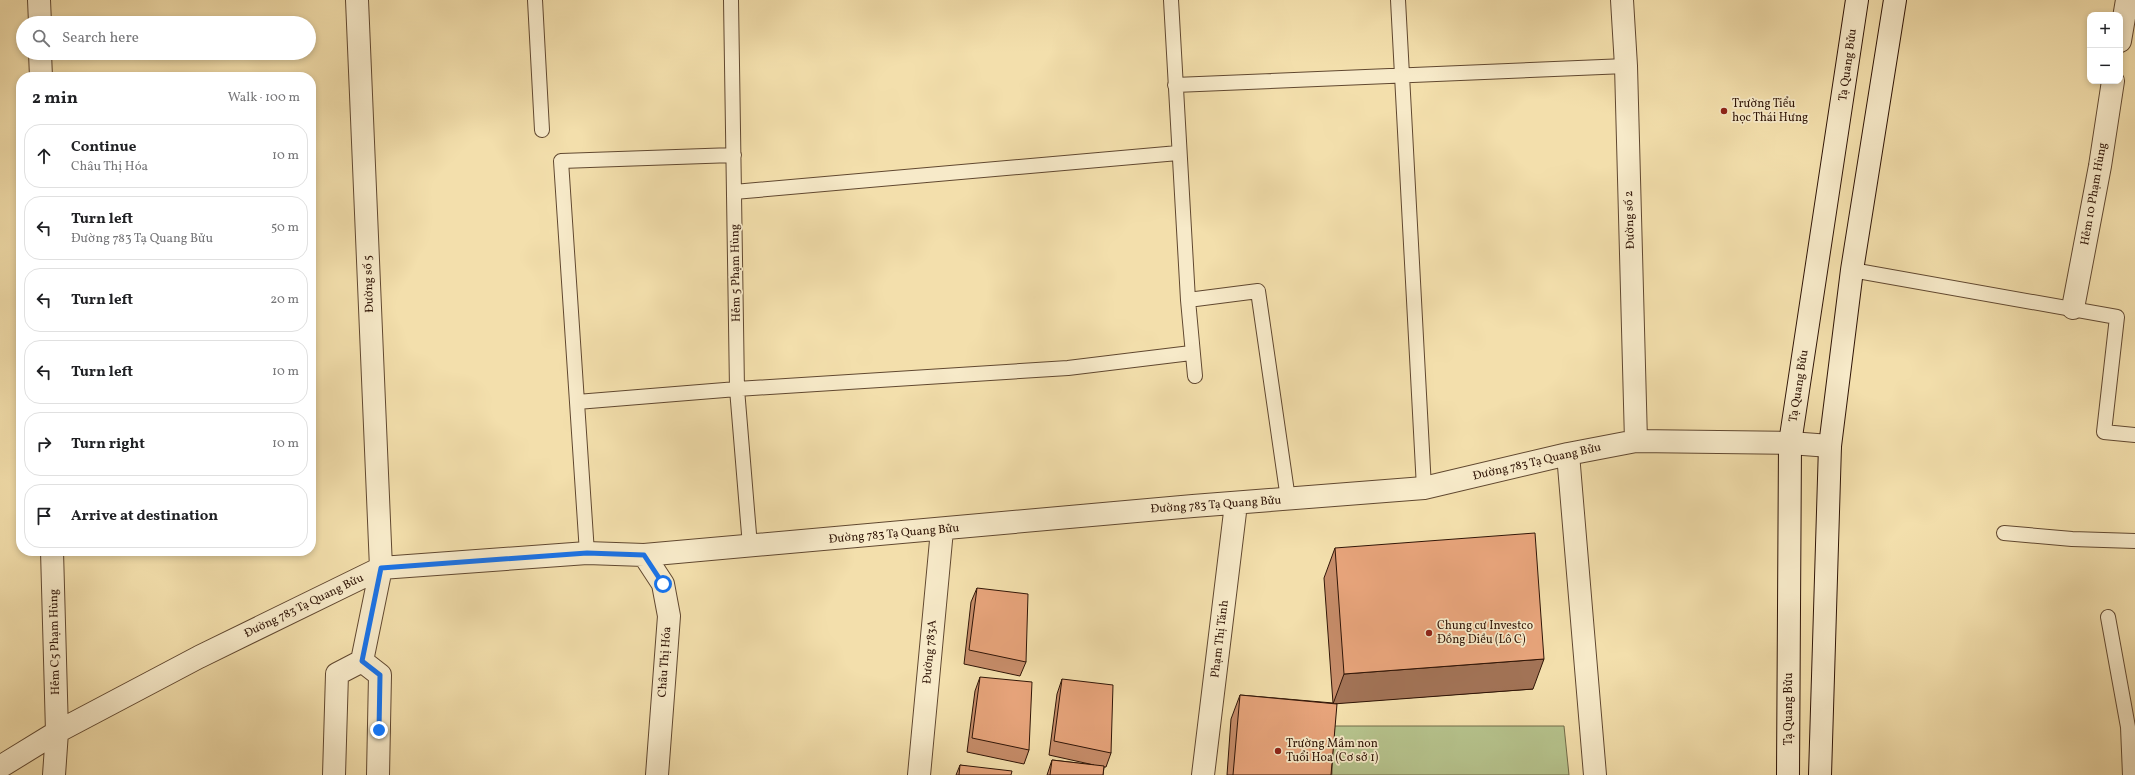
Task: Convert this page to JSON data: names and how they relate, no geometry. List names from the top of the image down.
{
  "streets": {
    "street": [
      "Tạ Quang Bửu",
      "Hẻm 10 Phạm Hùng",
      "Đường số 2",
      "Đường số 5",
      "Đường 783 Tạ Quang Bửu",
      "Phạm Thị Tánh",
      "Hẻm C5 Phạm Hùng",
      "Đường 783A",
      "Châu Thị Hóa"
    ],
    "lane": ["Hẻm 5 Phạm Hùng"]
  },
  "crossings": [
    ["Tạ Quang Bửu", "Đường 783 Tạ Quang Bửu"],
    ["Đường số 2", "Đường 783 Tạ Quang Bửu"],
    ["Hẻm 5 Phạm Hùng", "Đường 783 Tạ Quang Bửu"],
    ["Đường số 5", "Đường 783 Tạ Quang Bửu"],
    ["Đường 783 Tạ Quang Bửu", "Phạm Thị Tánh"],
    ["Đường 783 Tạ Quang Bửu", "Hẻm C5 Phạm Hùng"],
    ["Đường 783 Tạ Quang Bửu", "Đường 783A"],
    ["Đường 783 Tạ Quang Bửu", "Châu Thị Hóa"]
  ],
  "places": ["Trường Tiểu học Thái Hưng", "Chung cư Investco Đồng Diều (Lô C)", "Trường Mầm non Tuổi Hoa (Cơ sở 1)"],
  "page": {
    "map_buttons": ["+", "−"],
    "search": "Search here",
    "heading": ["2 min", "Walk · 100 m"],
    "list": [
      ["Continue", "Châu Thị Hóa", "10 m"],
      ["Turn left", "Đường 783 Tạ Quang Bửu", "50 m"],
      ["Turn left", "20 m"],
      ["Turn left", "10 m"],
      ["Turn right", "10 m"],
      "Arrive at destination"
    ]
  }
}
